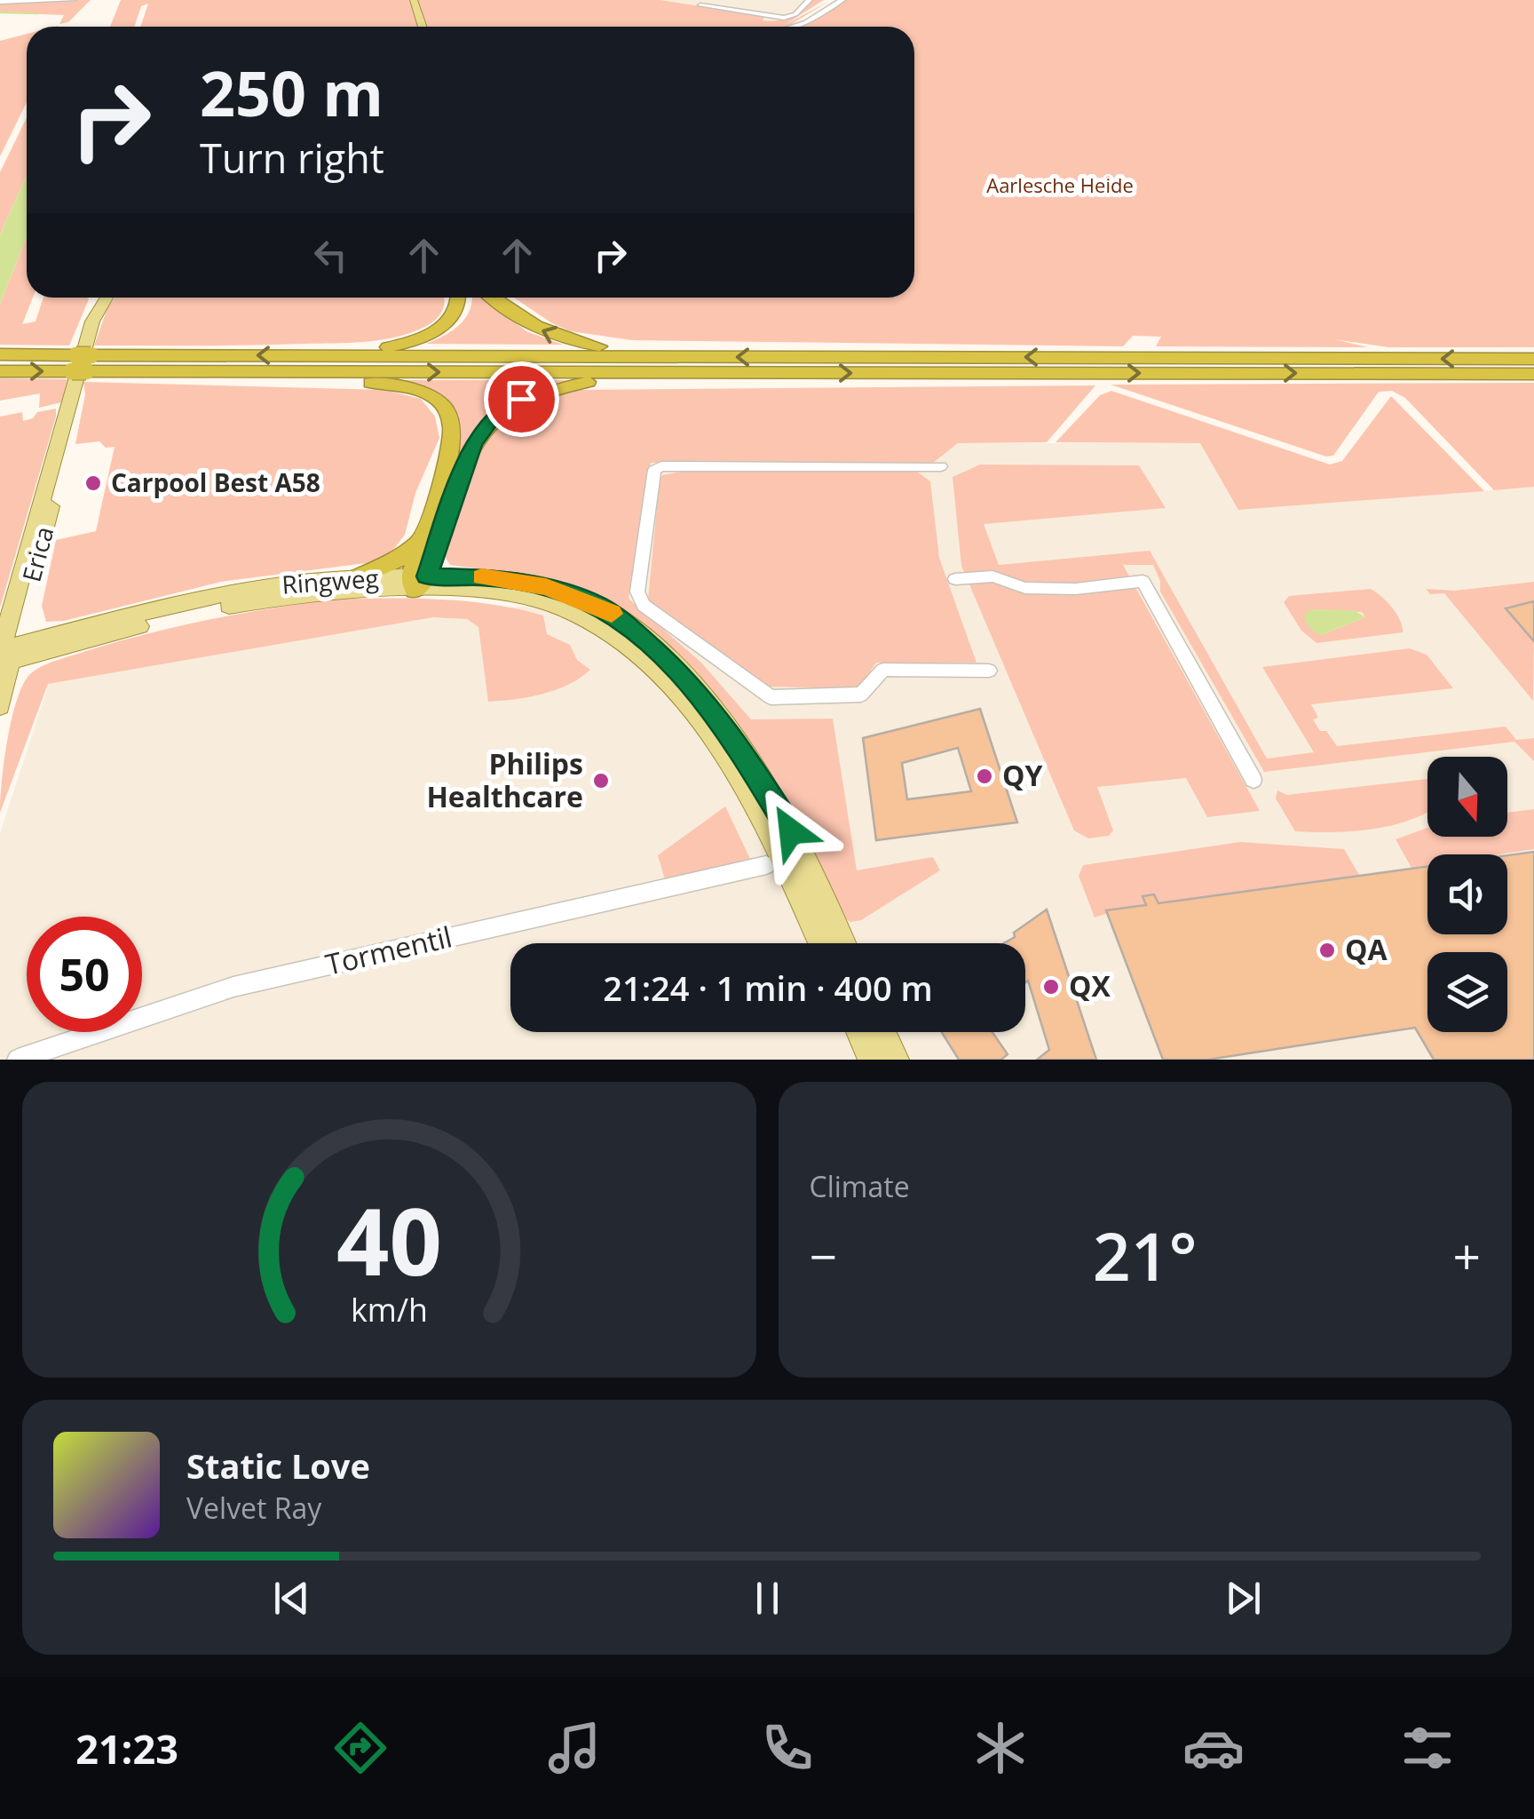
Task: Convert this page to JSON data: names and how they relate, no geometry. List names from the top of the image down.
{
  "streets": {
    "main road": ["Erica", "Ringweg"],
    "street": ["Tormentil"]
  },
  "crossings": [
    ["Erica", "Ringweg"]
  ],
  "parks": ["Aarlesche Heide"],
  "places": [
    "Carpool Best A58",
    "QY",
    "Philips Healthcare",
    "QA",
    "QX"
  ],
  "north": "bottom",
  "page": {
    "turn": ["250 m", "Turn right"],
    "limit": "50",
    "trip": "21:24 · 1 min · 400 m",
    "tile": "Climate",
    "heat": ["−", "21°", "+"],
    "song": ["Static Love", "Velvet Ray"],
    "tabs": "21:23",
    "gauge": ["40", "km/h"]
  }
}
